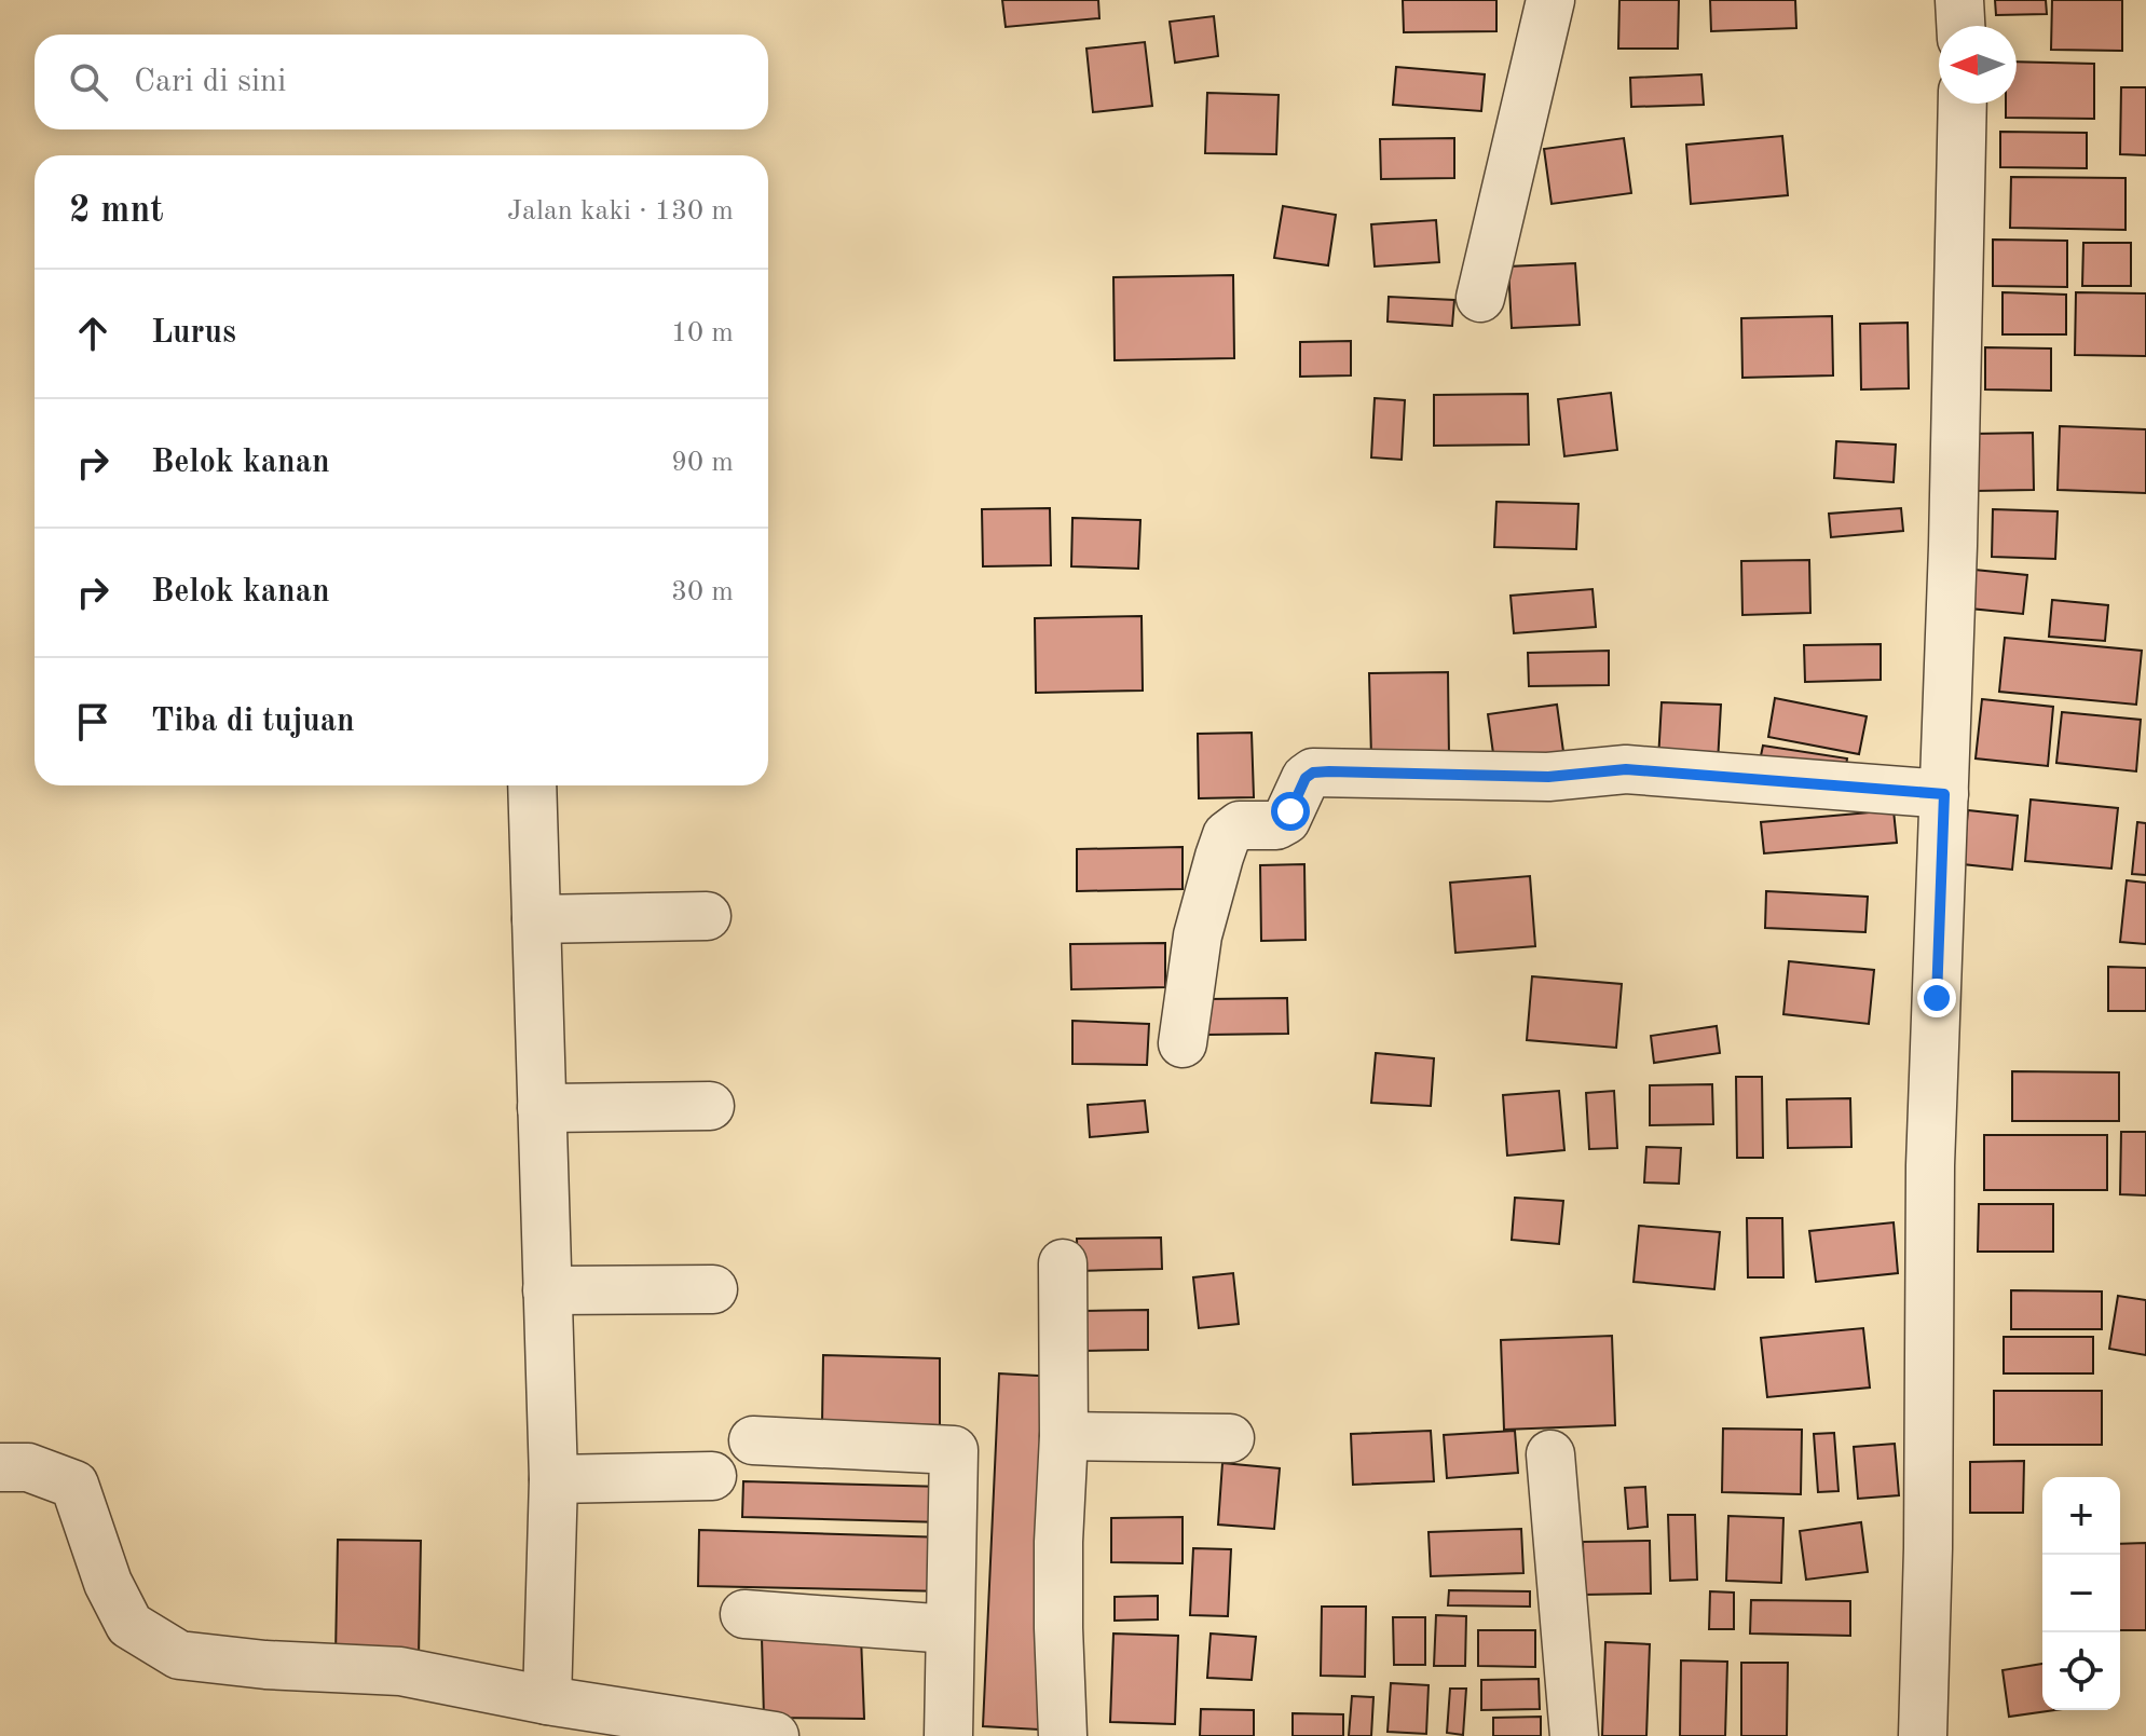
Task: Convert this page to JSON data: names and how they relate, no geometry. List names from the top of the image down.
{
  "north": "left",
  "page": {
    "search": "Cari di sini",
    "heading": ["2 mnt", "Jalan kaki · 130 m"],
    "list": [
      ["Lurus", "10 m"],
      ["Belok kanan", "90 m"],
      ["Belok kanan", "30 m"],
      "Tiba di tujuan"
    ],
    "map_buttons": ["+", "−"]
  }
}
